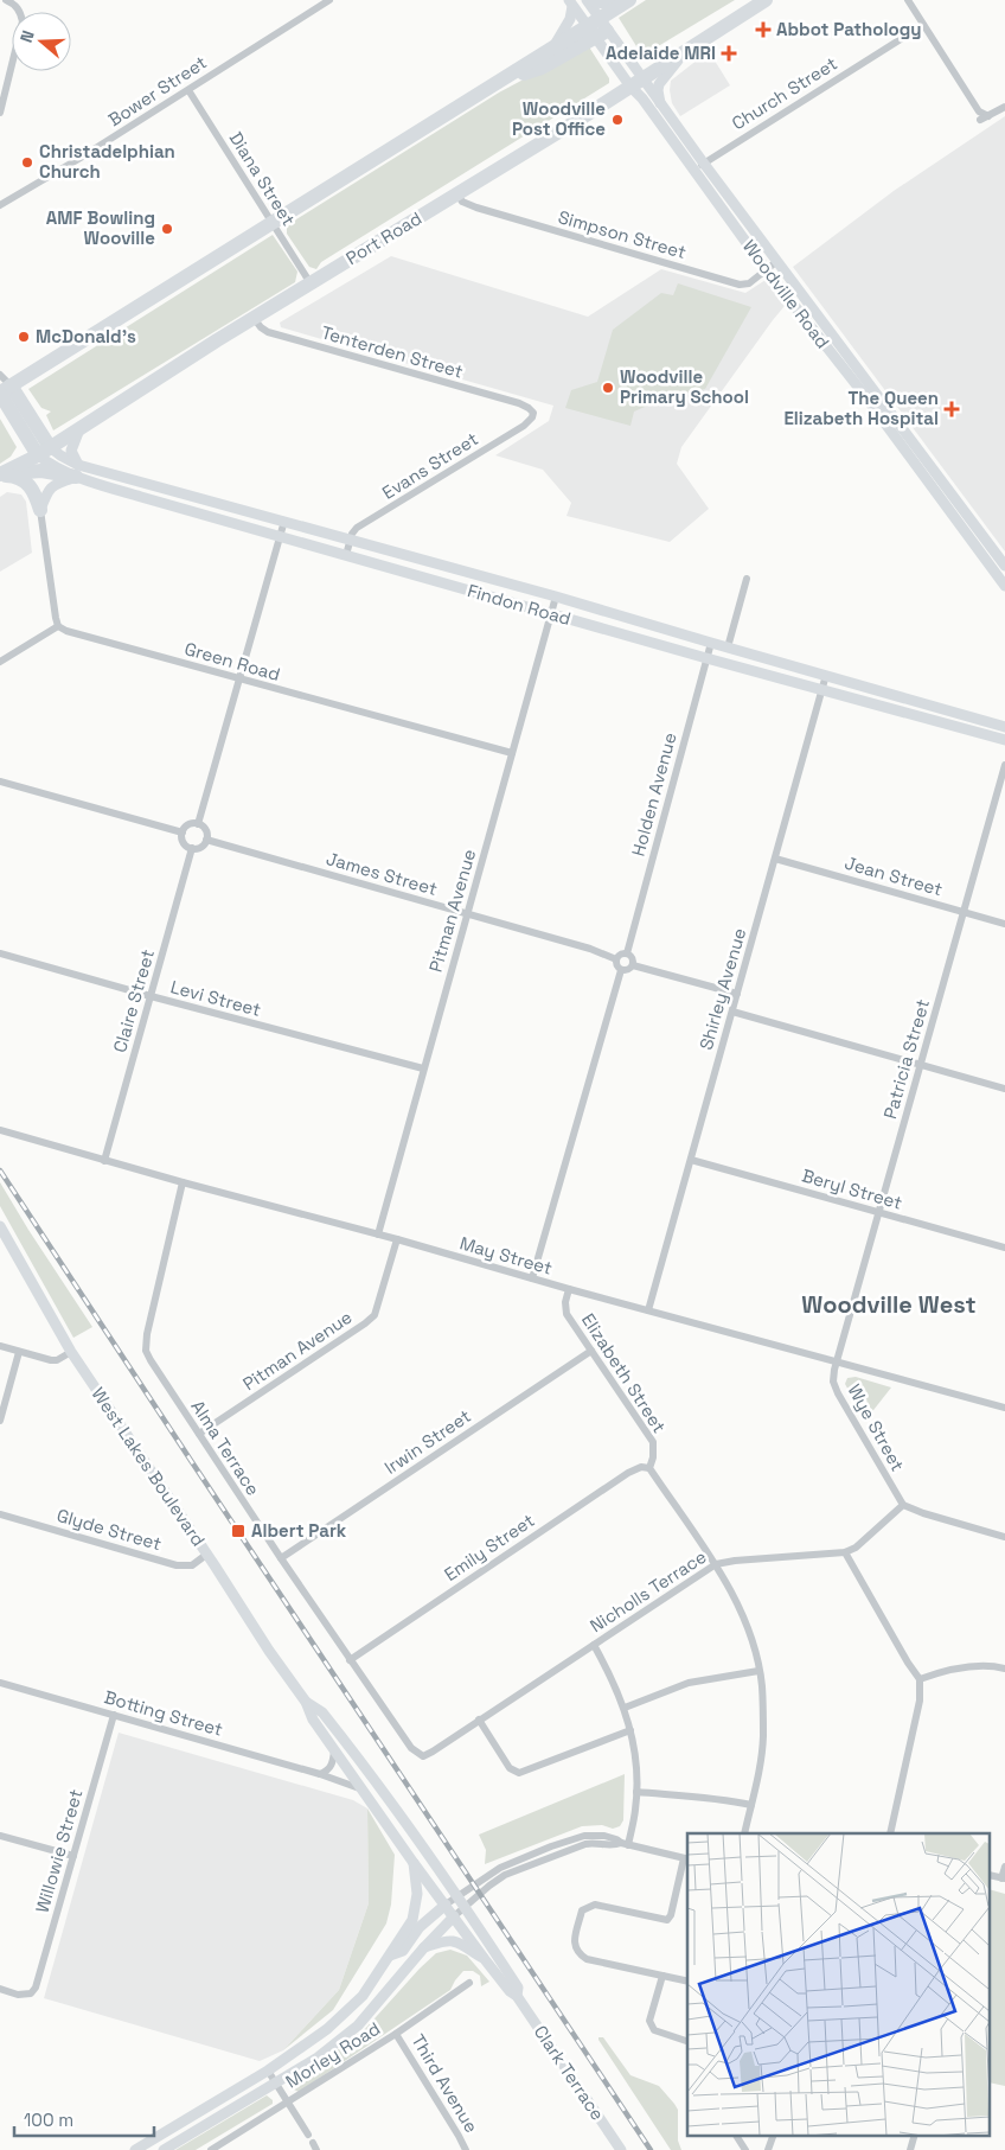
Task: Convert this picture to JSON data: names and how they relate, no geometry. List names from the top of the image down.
{
  "streets": {
    "highway": ["Port Road"],
    "main road": [
      "Woodville Road",
      "Findon Road",
      "West Lakes Boulevard",
      "Clark Terrace"
    ],
    "street": [
      "Bower Street",
      "Church Street",
      "Diana Street",
      "Simpson Street",
      "Tenterden Street",
      "Evans Street",
      "Green Road",
      "Holden Avenue",
      "James Street",
      "Jean Street",
      "Pitman Avenue",
      "Shirley Avenue",
      "Levi Street",
      "Claire Street",
      "Patricia Street",
      "Beryl Street",
      "May Street",
      "Elizabeth Street",
      "Wye Street",
      "Irwin Street",
      "Alma Terrace",
      "Glyde Street",
      "Emily Street",
      "Nicholls Terrace",
      "Botting Street",
      "Willowie Street",
      "Morley Road",
      "Third Avenue"
    ]
  },
  "crossings": [
    ["Bower Street", "Diana Street"],
    ["Church Street", "Woodville Road"],
    ["Diana Street", "Port Road"],
    ["Simpson Street", "Port Road"],
    ["Simpson Street", "Woodville Road"],
    ["Port Road", "Woodville Road"],
    ["Port Road", "Tenterden Street"],
    ["Port Road", "Findon Road"],
    ["Tenterden Street", "Evans Street"],
    ["Evans Street", "Findon Road"],
    ["Findon Road", "Holden Avenue"],
    ["Findon Road", "Pitman Avenue"],
    ["Findon Road", "Shirley Avenue"],
    ["Green Road", "Pitman Avenue"],
    ["Holden Avenue", "James Street"],
    ["James Street", "Pitman Avenue"],
    ["James Street", "Claire Street"],
    ["Jean Street", "Shirley Avenue"],
    ["Jean Street", "Patricia Street"],
    ["Pitman Avenue", "Levi Street"],
    ["Pitman Avenue", "May Street"],
    ["Pitman Avenue", "Alma Terrace"],
    ["Shirley Avenue", "Beryl Street"],
    ["Shirley Avenue", "May Street"],
    ["Levi Street", "Claire Street"],
    ["Claire Street", "May Street"],
    ["Patricia Street", "Beryl Street"],
    ["Patricia Street", "May Street"],
    ["Patricia Street", "Wye Street"],
    ["May Street", "Elizabeth Street"],
    ["May Street", "Wye Street"],
    ["May Street", "Alma Terrace"],
    ["Elizabeth Street", "Irwin Street"],
    ["Elizabeth Street", "Emily Street"],
    ["Irwin Street", "Alma Terrace"],
    ["Alma Terrace", "Emily Street"],
    ["Alma Terrace", "Nicholls Terrace"],
    ["West Lakes Boulevard", "Glyde Street"],
    ["West Lakes Boulevard", "Botting Street"],
    ["West Lakes Boulevard", "Clark Terrace"],
    ["Botting Street", "Willowie Street"],
    ["Morley Road", "Third Avenue"]
  ],
  "districts": ["Woodville West"],
  "places": {
    "health": ["Abbot Pathology", "Adelaide MRI", "The Queen Elizabeth Hospital"],
    "other": [
      "Woodville Post Office",
      "Christadelphian Church",
      "AMF Bowling Wooville",
      "McDonald's",
      "Woodville Primary School"
    ],
    "transit": ["Albert Park"]
  },
  "scale_bar": "100 m",
  "north": "left"
}
